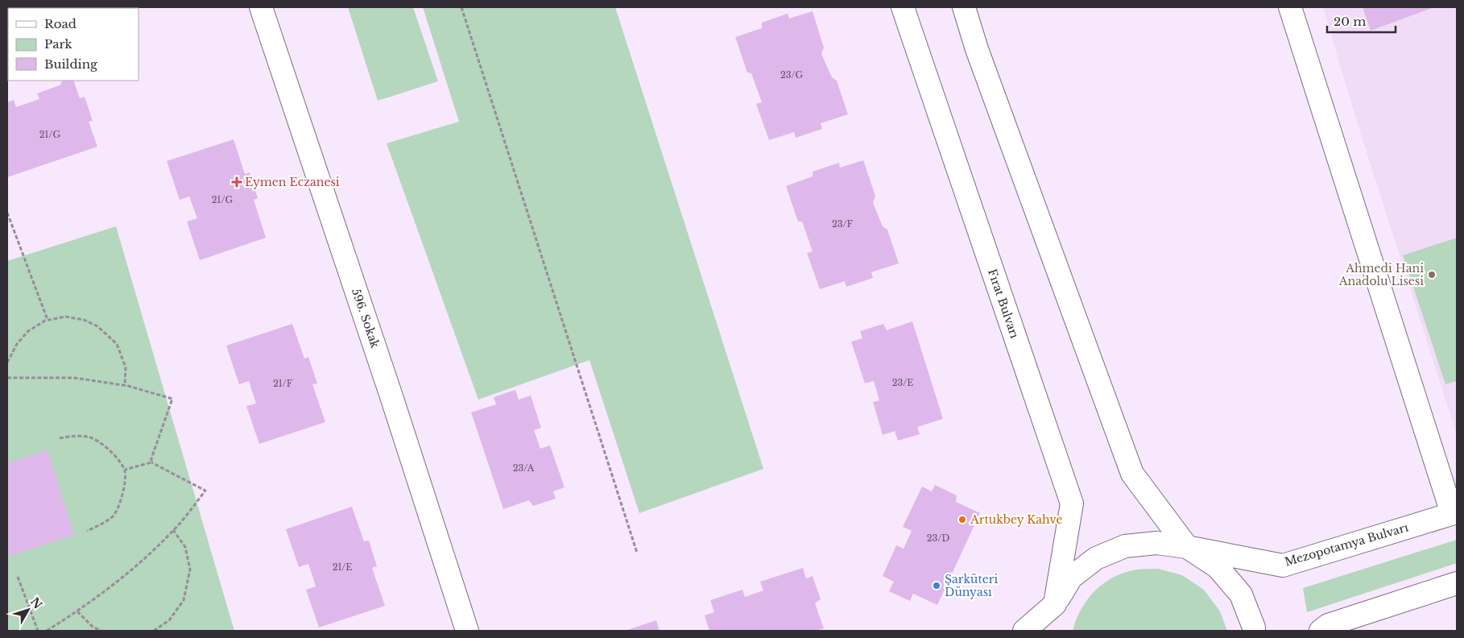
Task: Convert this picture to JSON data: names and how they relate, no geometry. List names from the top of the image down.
{
  "streets": {
    "main road": ["Fırat Bulvarı", "596. Sokak", "Mezopotamya Bulvarı"]
  },
  "crossings": [
    ["Fırat Bulvarı", "Mezopotamya Bulvarı"]
  ],
  "places": {
    "health": ["Eymen Eczanesi"],
    "other": ["Ahmedi Hani Anadolu Lisesi", "Artukbey Kahve", "Şarküteri Dünyası"]
  },
  "house_numbers": [
    "23/G",
    "21/G",
    "21/G",
    "23/F",
    "23/E",
    "21/F",
    "23/A",
    "23/D",
    "21/E"
  ],
  "legend": ["Road", "Park", "Building"],
  "scale_bar": "20 m",
  "north": "top right"
}
